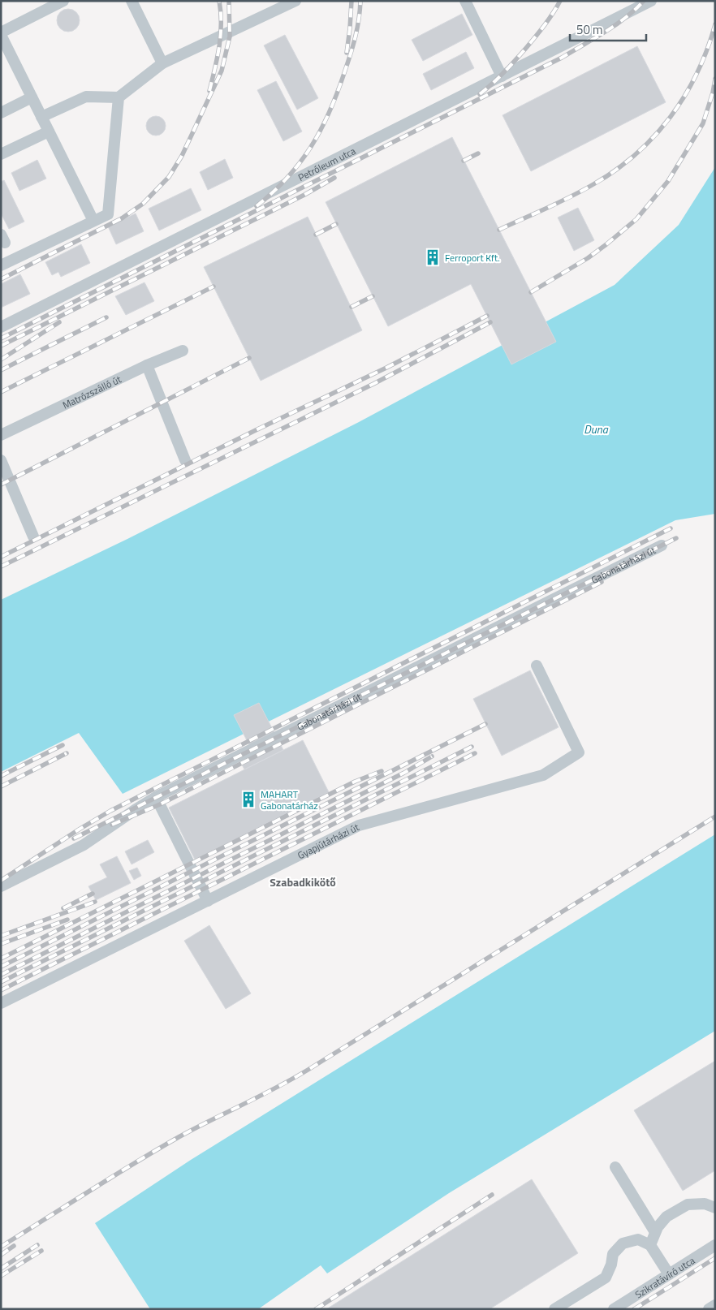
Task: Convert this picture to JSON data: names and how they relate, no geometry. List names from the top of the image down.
{
  "streets": {
    "street": [
      "Petróleum utca",
      "Matrózszálló út",
      "Gabonatárházi út",
      "Gyapjútárházi út",
      "Szikratávíró utca"
    ]
  },
  "districts": ["Szabadkikötő"],
  "water": ["Duna"],
  "places": {
    "building": ["Ferroport Kft.", "MAHART Gabonatárház"]
  },
  "scale_bar": "50 m"
}
